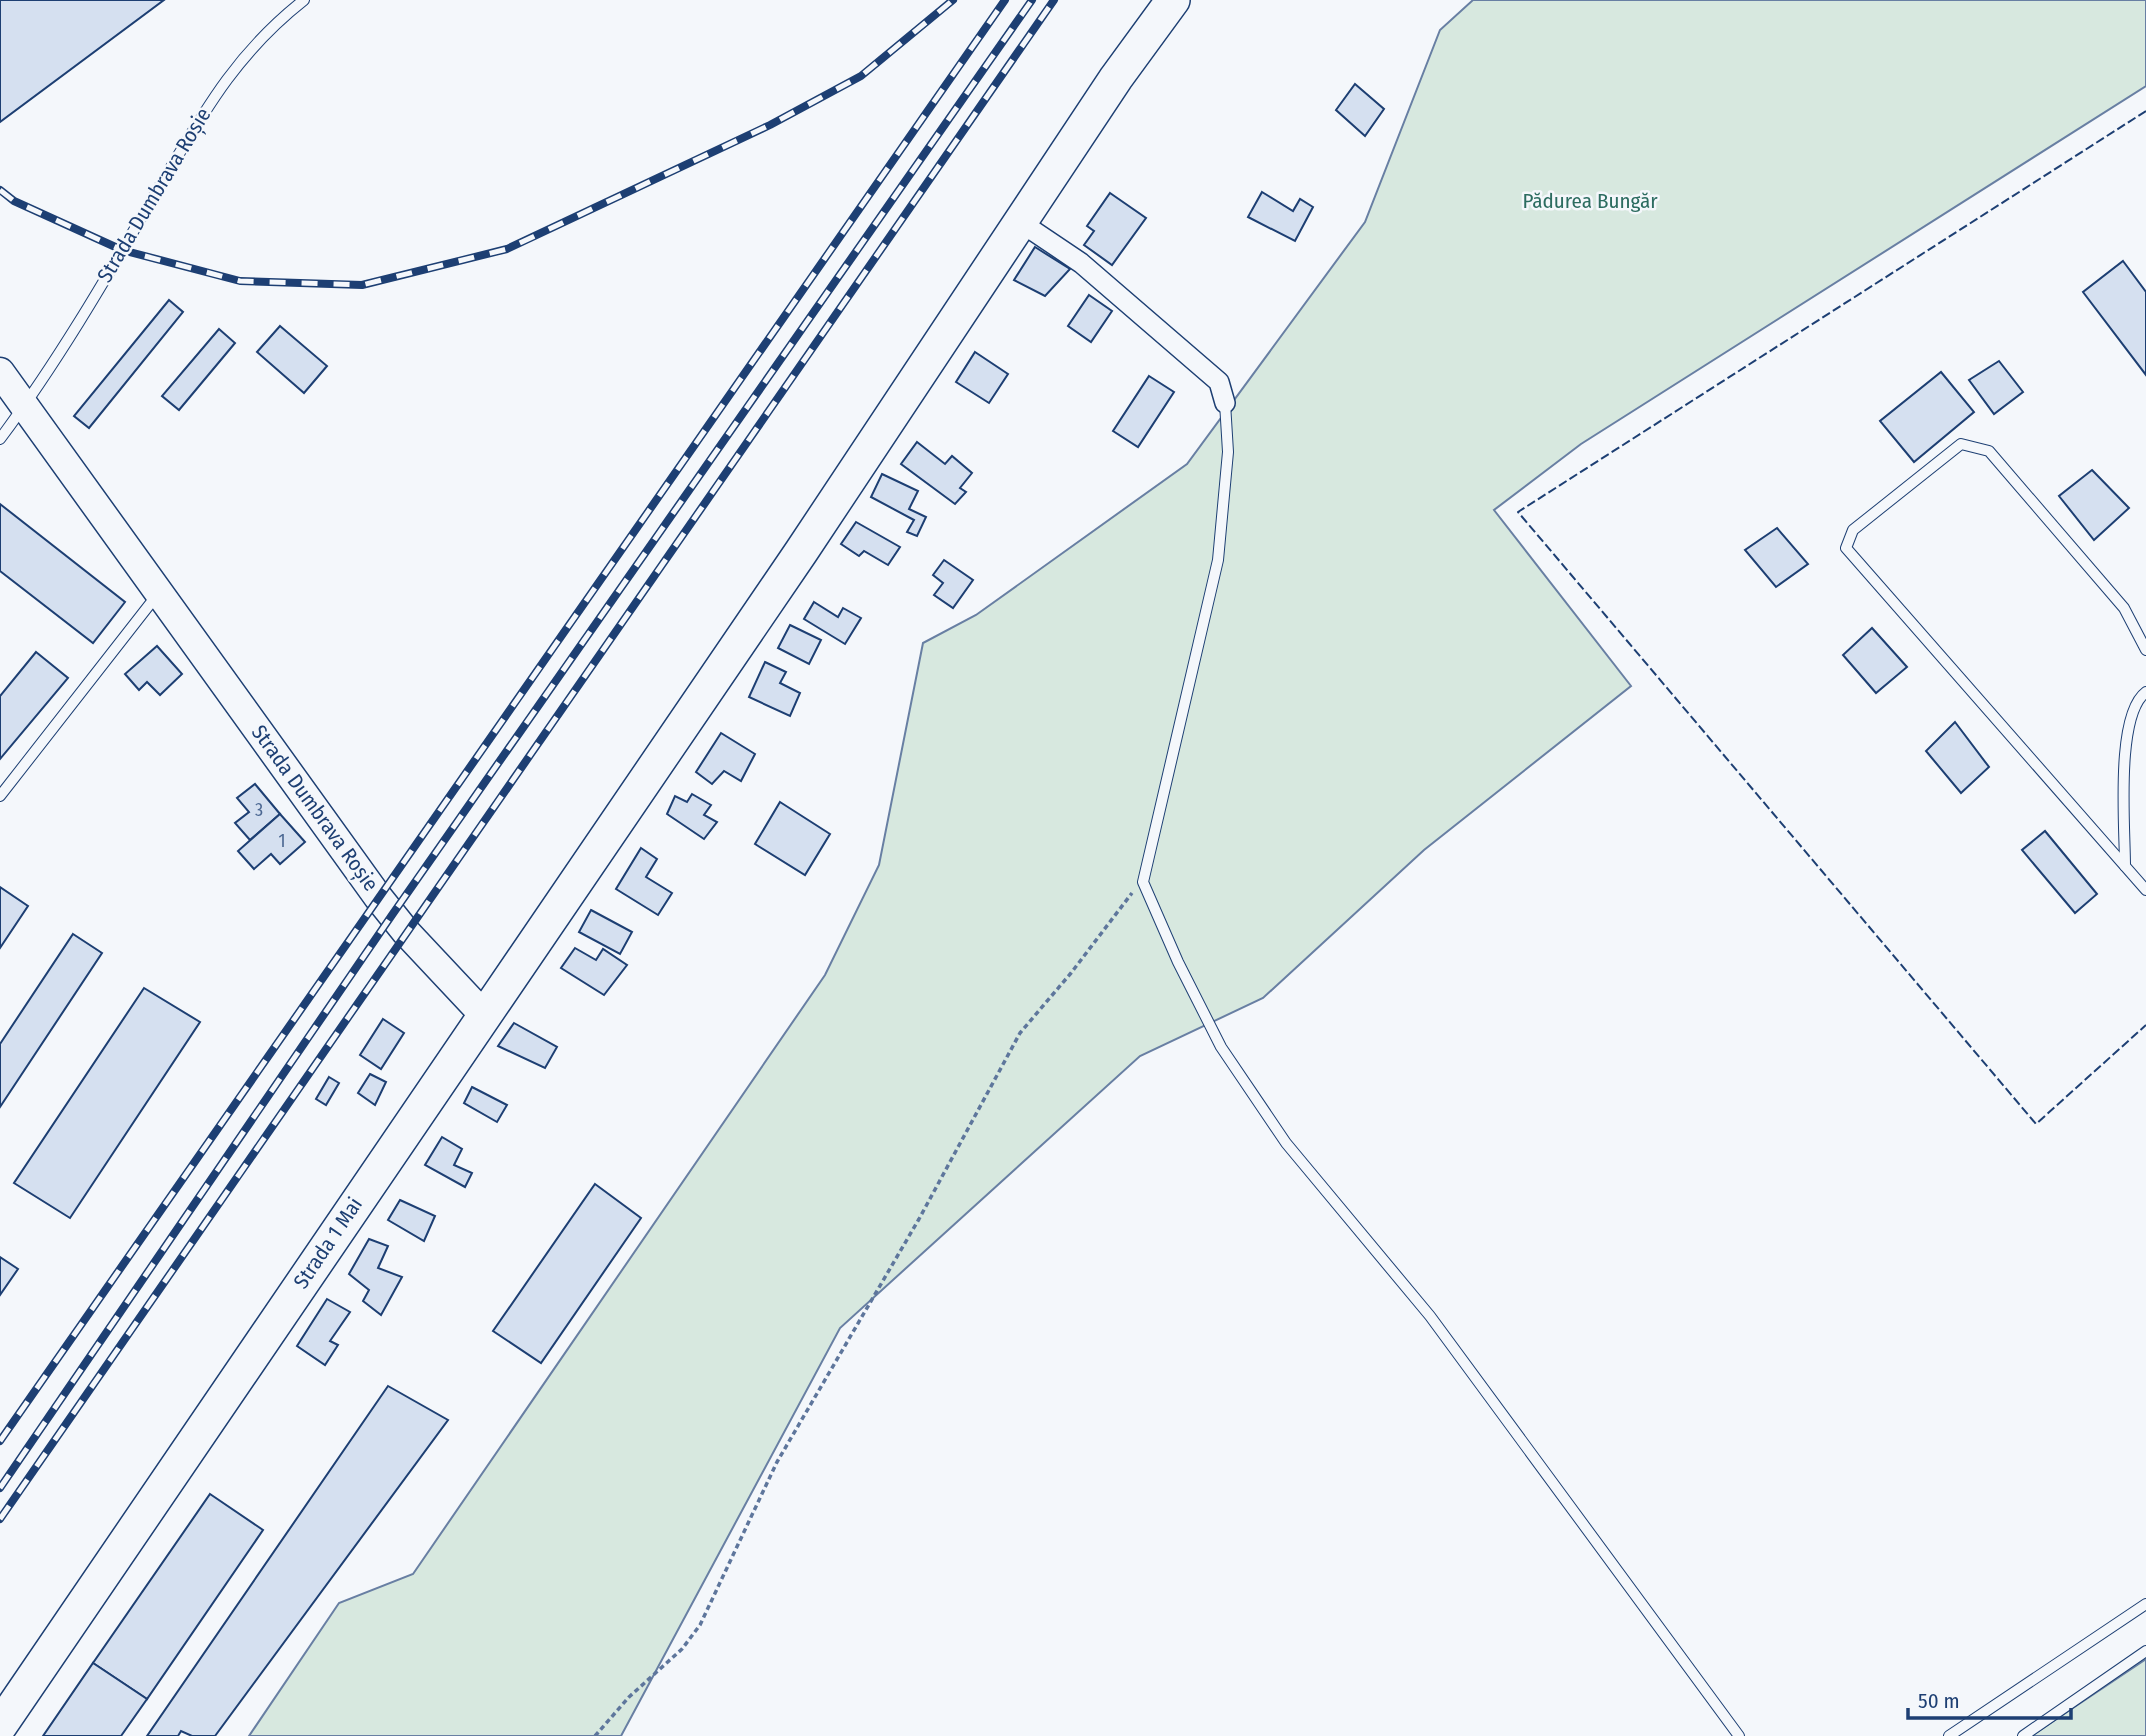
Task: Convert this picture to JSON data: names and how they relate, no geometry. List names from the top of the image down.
{
  "streets": {
    "highway": ["Strada 1 Mai"],
    "main road": ["Strada Dumbrava Roșie"]
  },
  "crossings": [
    ["Strada Dumbrava Roșie", "Strada 1 Mai"]
  ],
  "parks": ["Pădurea Bungăr"],
  "house_numbers": ["3", "1"],
  "scale_bar": "50 m"
}
